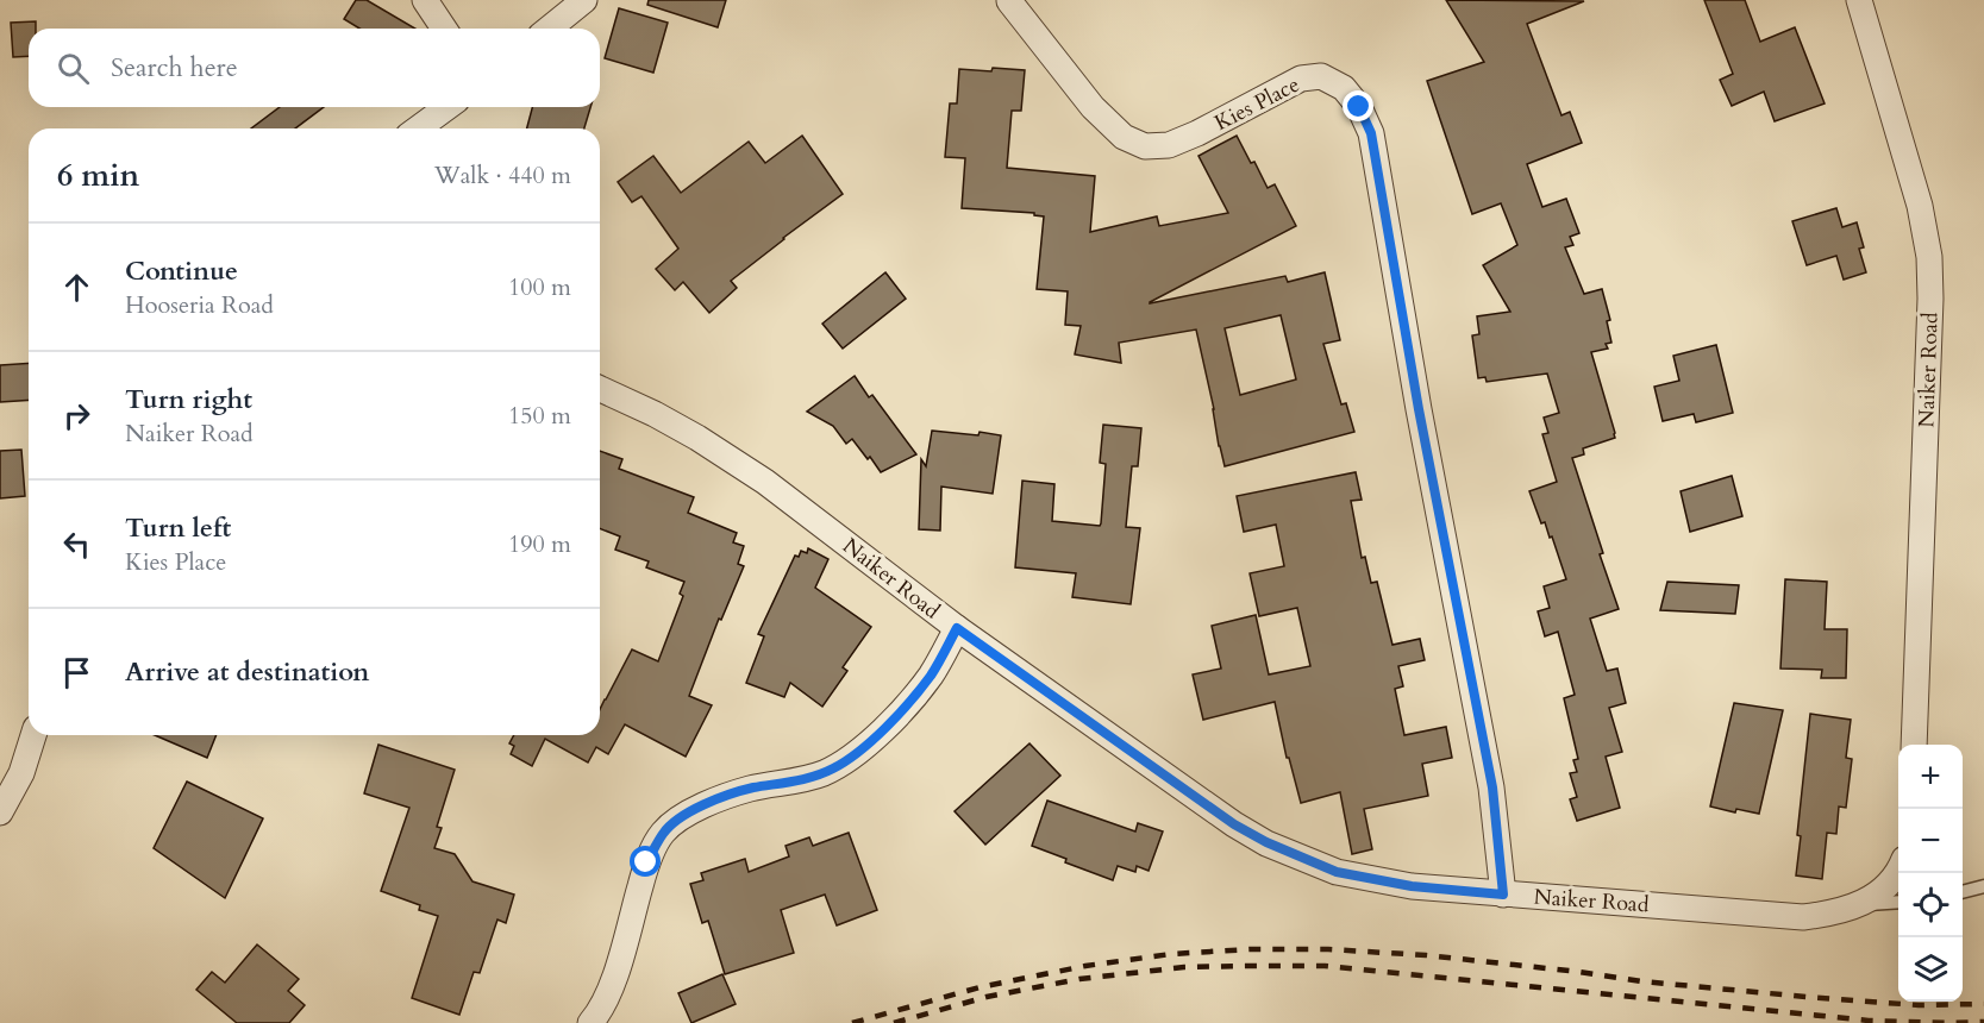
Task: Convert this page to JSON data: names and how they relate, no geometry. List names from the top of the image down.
{
  "streets": {
    "street": ["Kies Place", "Naiker Road"]
  },
  "crossings": [
    ["Kies Place", "Naiker Road"]
  ],
  "page": {
    "search": "Search here",
    "heading": ["6 min", "Walk · 440 m"],
    "list": [
      ["Continue", "Hooseria Road", "100 m"],
      ["Turn right", "Naiker Road", "150 m"],
      ["Turn left", "Kies Place", "190 m"],
      "Arrive at destination"
    ],
    "map_buttons": ["+", "−"]
  }
}
